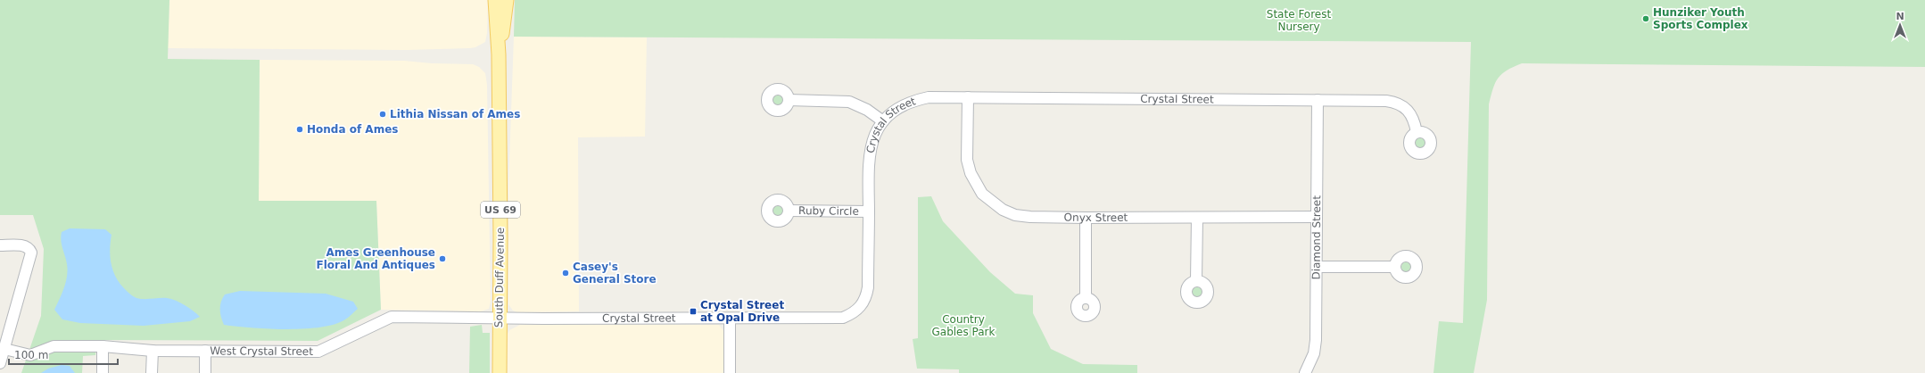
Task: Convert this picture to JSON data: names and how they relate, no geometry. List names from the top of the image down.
{
  "streets": {
    "main road": ["US 69", "South Duff Avenue"],
    "street": [
      "Crystal Street",
      "Ruby Circle",
      "Onyx Street",
      "Diamond Street",
      "West Crystal Street"
    ]
  },
  "crossings": [
    ["Crystal Street", "Ruby Circle"],
    ["Crystal Street", "Onyx Street"],
    ["Crystal Street", "Diamond Street"],
    ["Crystal Street", "South Duff Avenue"],
    ["Crystal Street", "West Crystal Street"],
    ["Onyx Street", "Diamond Street"],
    ["South Duff Avenue", "West Crystal Street"]
  ],
  "parks": ["State Forest Nursery", "Country Gables Park"],
  "places": {
    "other": [
      "Hunziker Youth Sports Complex",
      "Lithia Nissan of Ames",
      "Honda of Ames",
      "Ames Greenhouse Floral And Antiques",
      "Casey's General Store"
    ],
    "transit": ["Crystal Street at Opal Drive"]
  },
  "scale_bar": "100 m",
  "north": "top"
}
